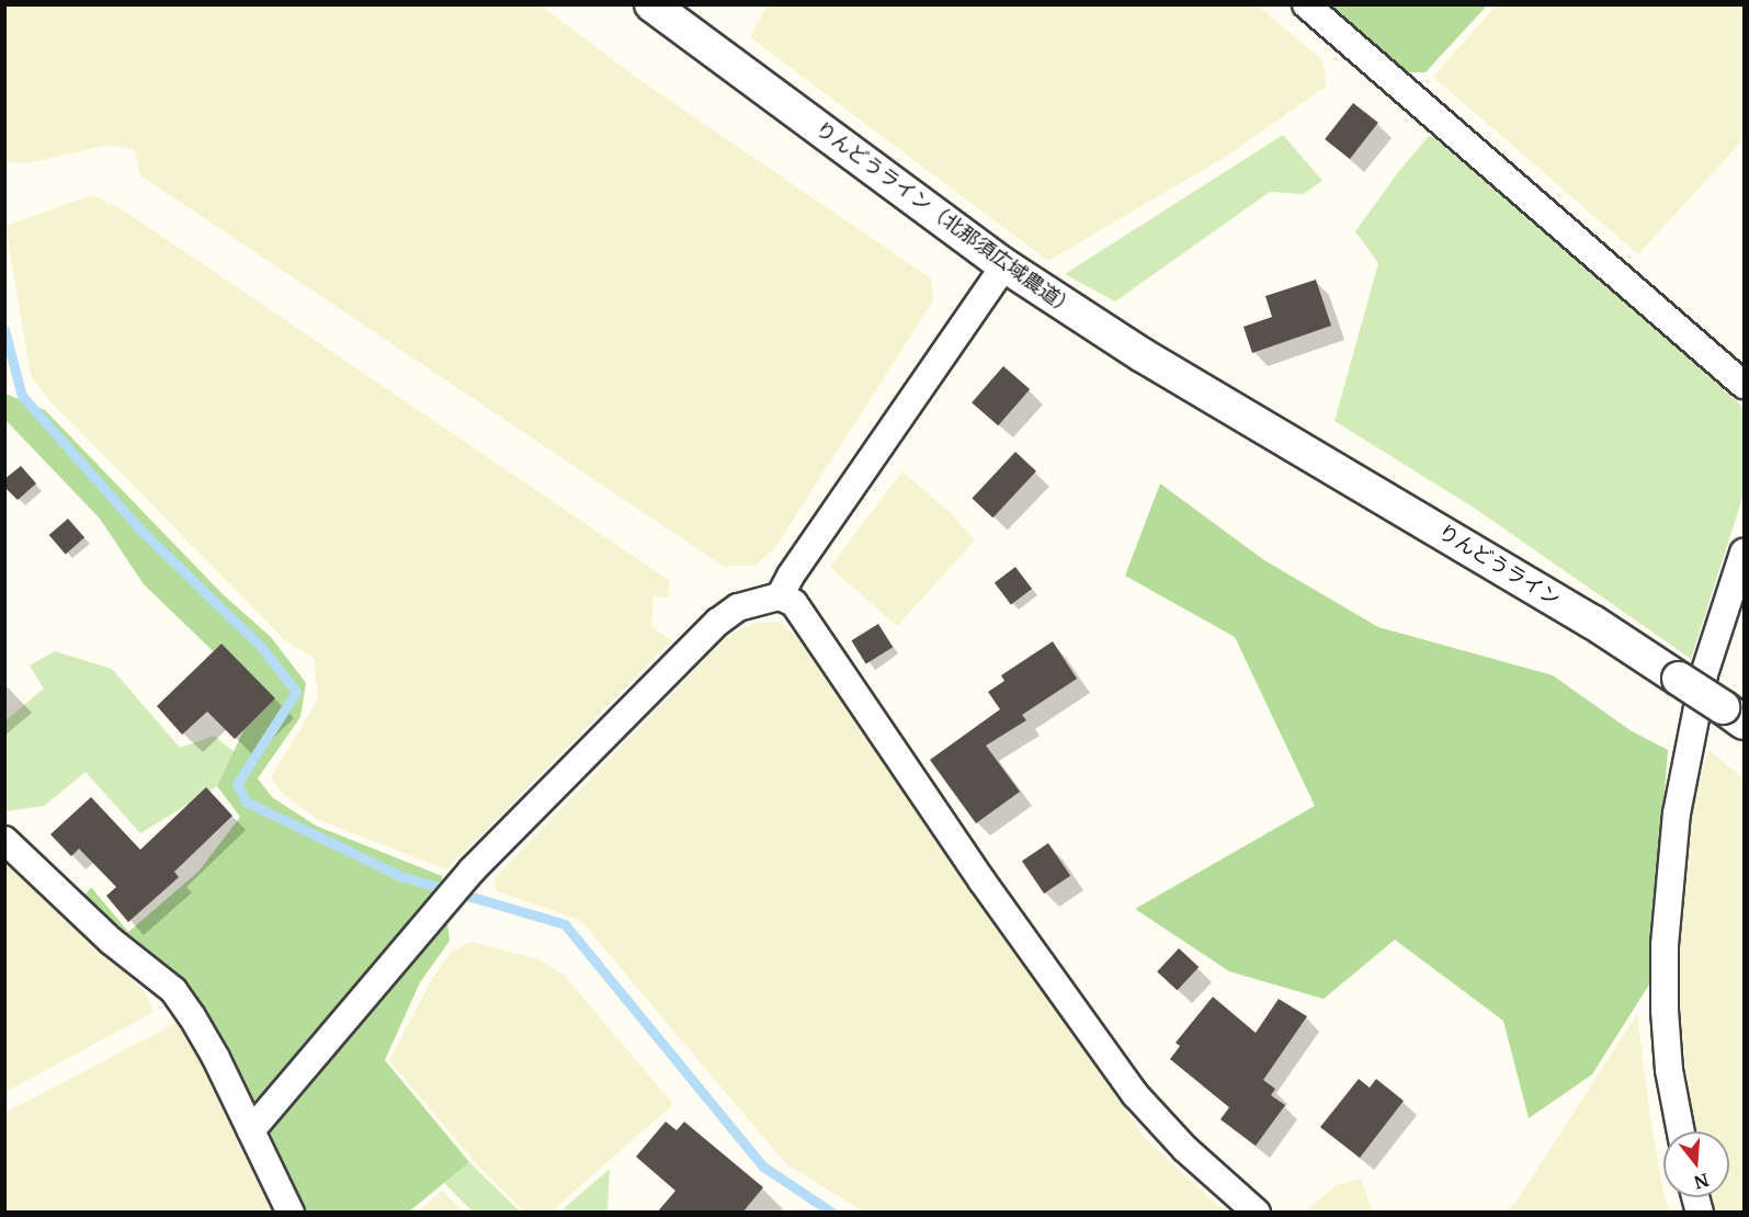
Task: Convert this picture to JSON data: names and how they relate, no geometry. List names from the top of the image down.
{
  "streets": {
    "street": ["りんどうライン（北那須広域農道）", "りんどうライン"]
  },
  "crossings": [
    ["りんどうライン（北那須広域農道）", "りんどうライン"]
  ],
  "north": "bottom"
}
